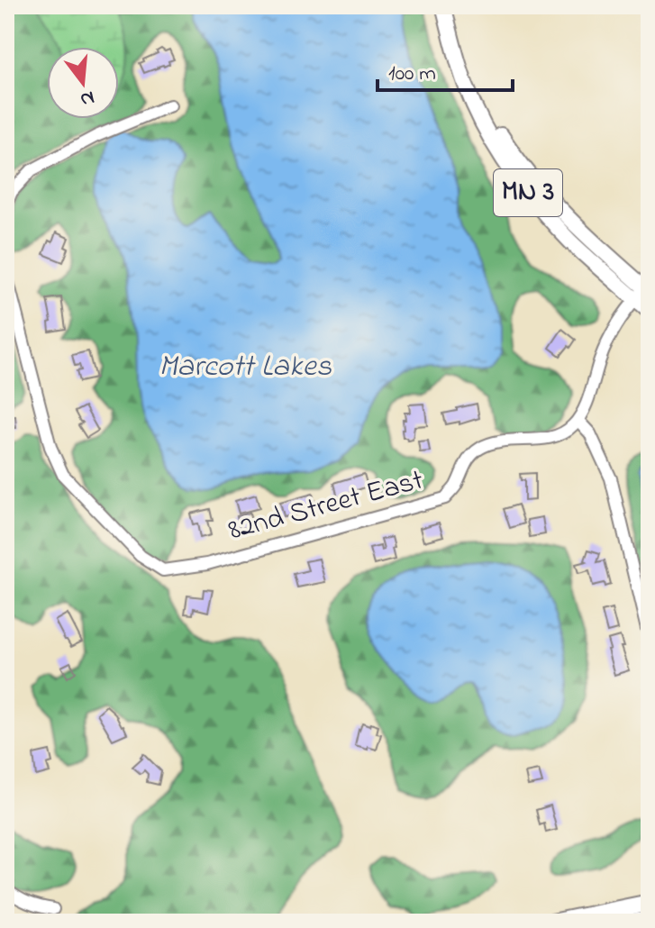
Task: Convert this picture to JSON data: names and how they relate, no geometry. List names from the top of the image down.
{
  "streets": {
    "main road": ["MN 3"],
    "street": ["82nd Street East"]
  },
  "water": ["Marcott Lakes"],
  "scale_bar": "100 m",
  "north": "bottom"
}
